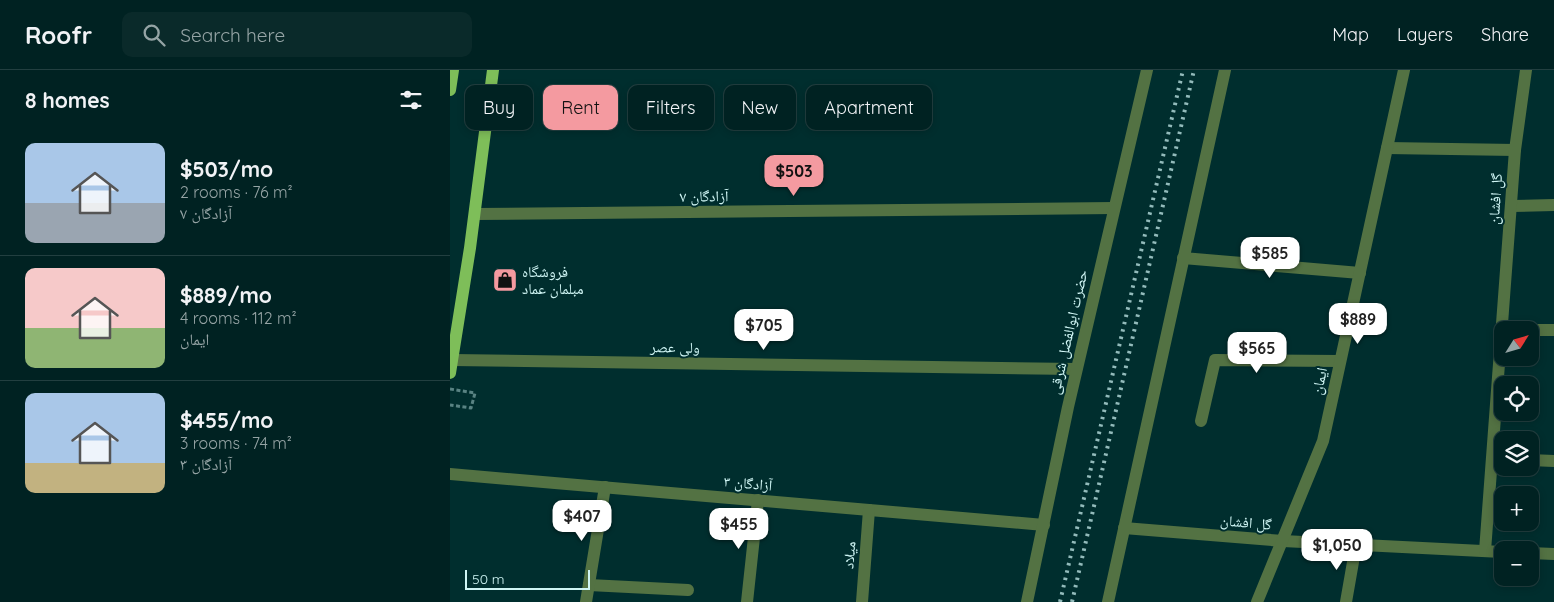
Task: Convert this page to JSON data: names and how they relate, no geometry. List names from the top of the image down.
{
  "streets": {
    "street": [
      "۷ آزادگان",
      "گل افشان",
      "حضرت ابوالفضل شرقی",
      "ولی عصر",
      "ایمان",
      "۳ آزادگان",
      "میلاد"
    ]
  },
  "crossings": [
    ["۷ آزادگان", "حضرت ابوالفضل شرقی"],
    ["گل افشان", "ایمان"],
    ["حضرت ابوالفضل شرقی", "ولی عصر"],
    ["حضرت ابوالفضل شرقی", "۳ آزادگان"],
    ["۳ آزادگان", "میلاد"]
  ],
  "places": {
    "shop": ["فروشگاه مبلمان عماد"]
  },
  "scale_bar": "50 m",
  "north": "top right",
  "page": {
    "header": "Roofr",
    "search": "Search here",
    "nav": ["Map", "Layers", "Share"],
    "heading": "8 homes",
    "chip": [
      "Buy",
      "Rent",
      "Filters",
      "New",
      "Apartment"
    ],
    "list": [
      {
        "name": "$503/mo",
        "note": "2 rooms · 76 m² · ۷ آزادگان"
      },
      {
        "name": "$889/mo",
        "note": "4 rooms · 112 m² · ایمان"
      },
      {
        "name": "$455/mo",
        "note": "3 rooms · 74 m² · ۳ آزادگان"
      }
    ],
    "price": [
      "$503",
      "$585",
      "$889",
      "$705",
      "$565",
      "$407",
      "$455",
      "$1,050"
    ],
    "map_buttons": ["+", "−"],
    "scale": "50 m"
  }
}
